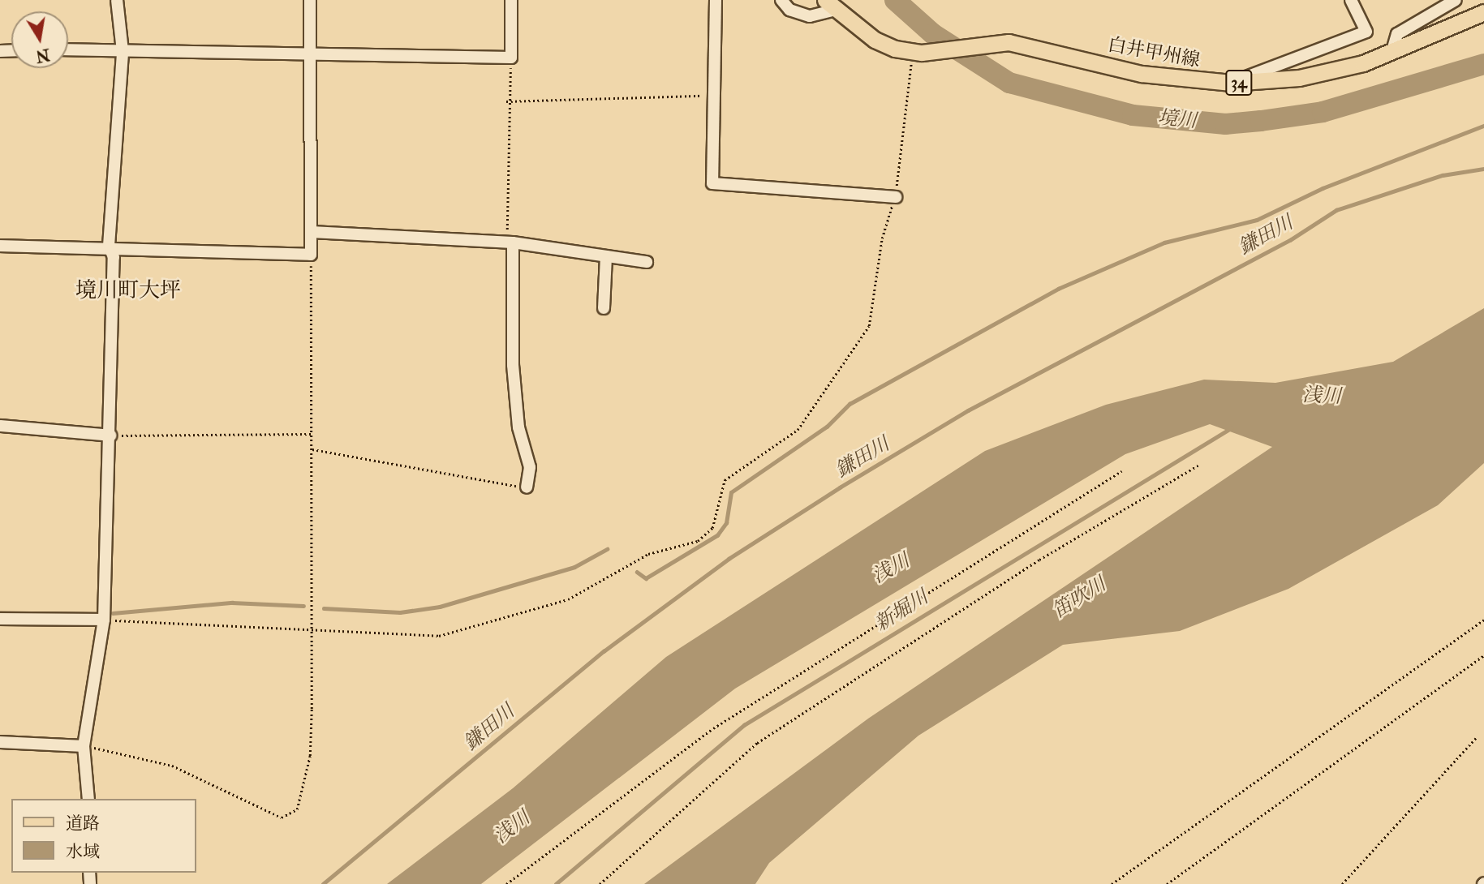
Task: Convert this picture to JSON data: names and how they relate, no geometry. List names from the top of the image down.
{
  "streets": {
    "main road": ["白井甲州線", "34"]
  },
  "districts": ["境川町大坪"],
  "water": [
    "境川",
    "鎌田川",
    "浅川",
    "笛吹川",
    "新堀川"
  ],
  "legend": ["道路", "水域"],
  "north": "bottom"
}
